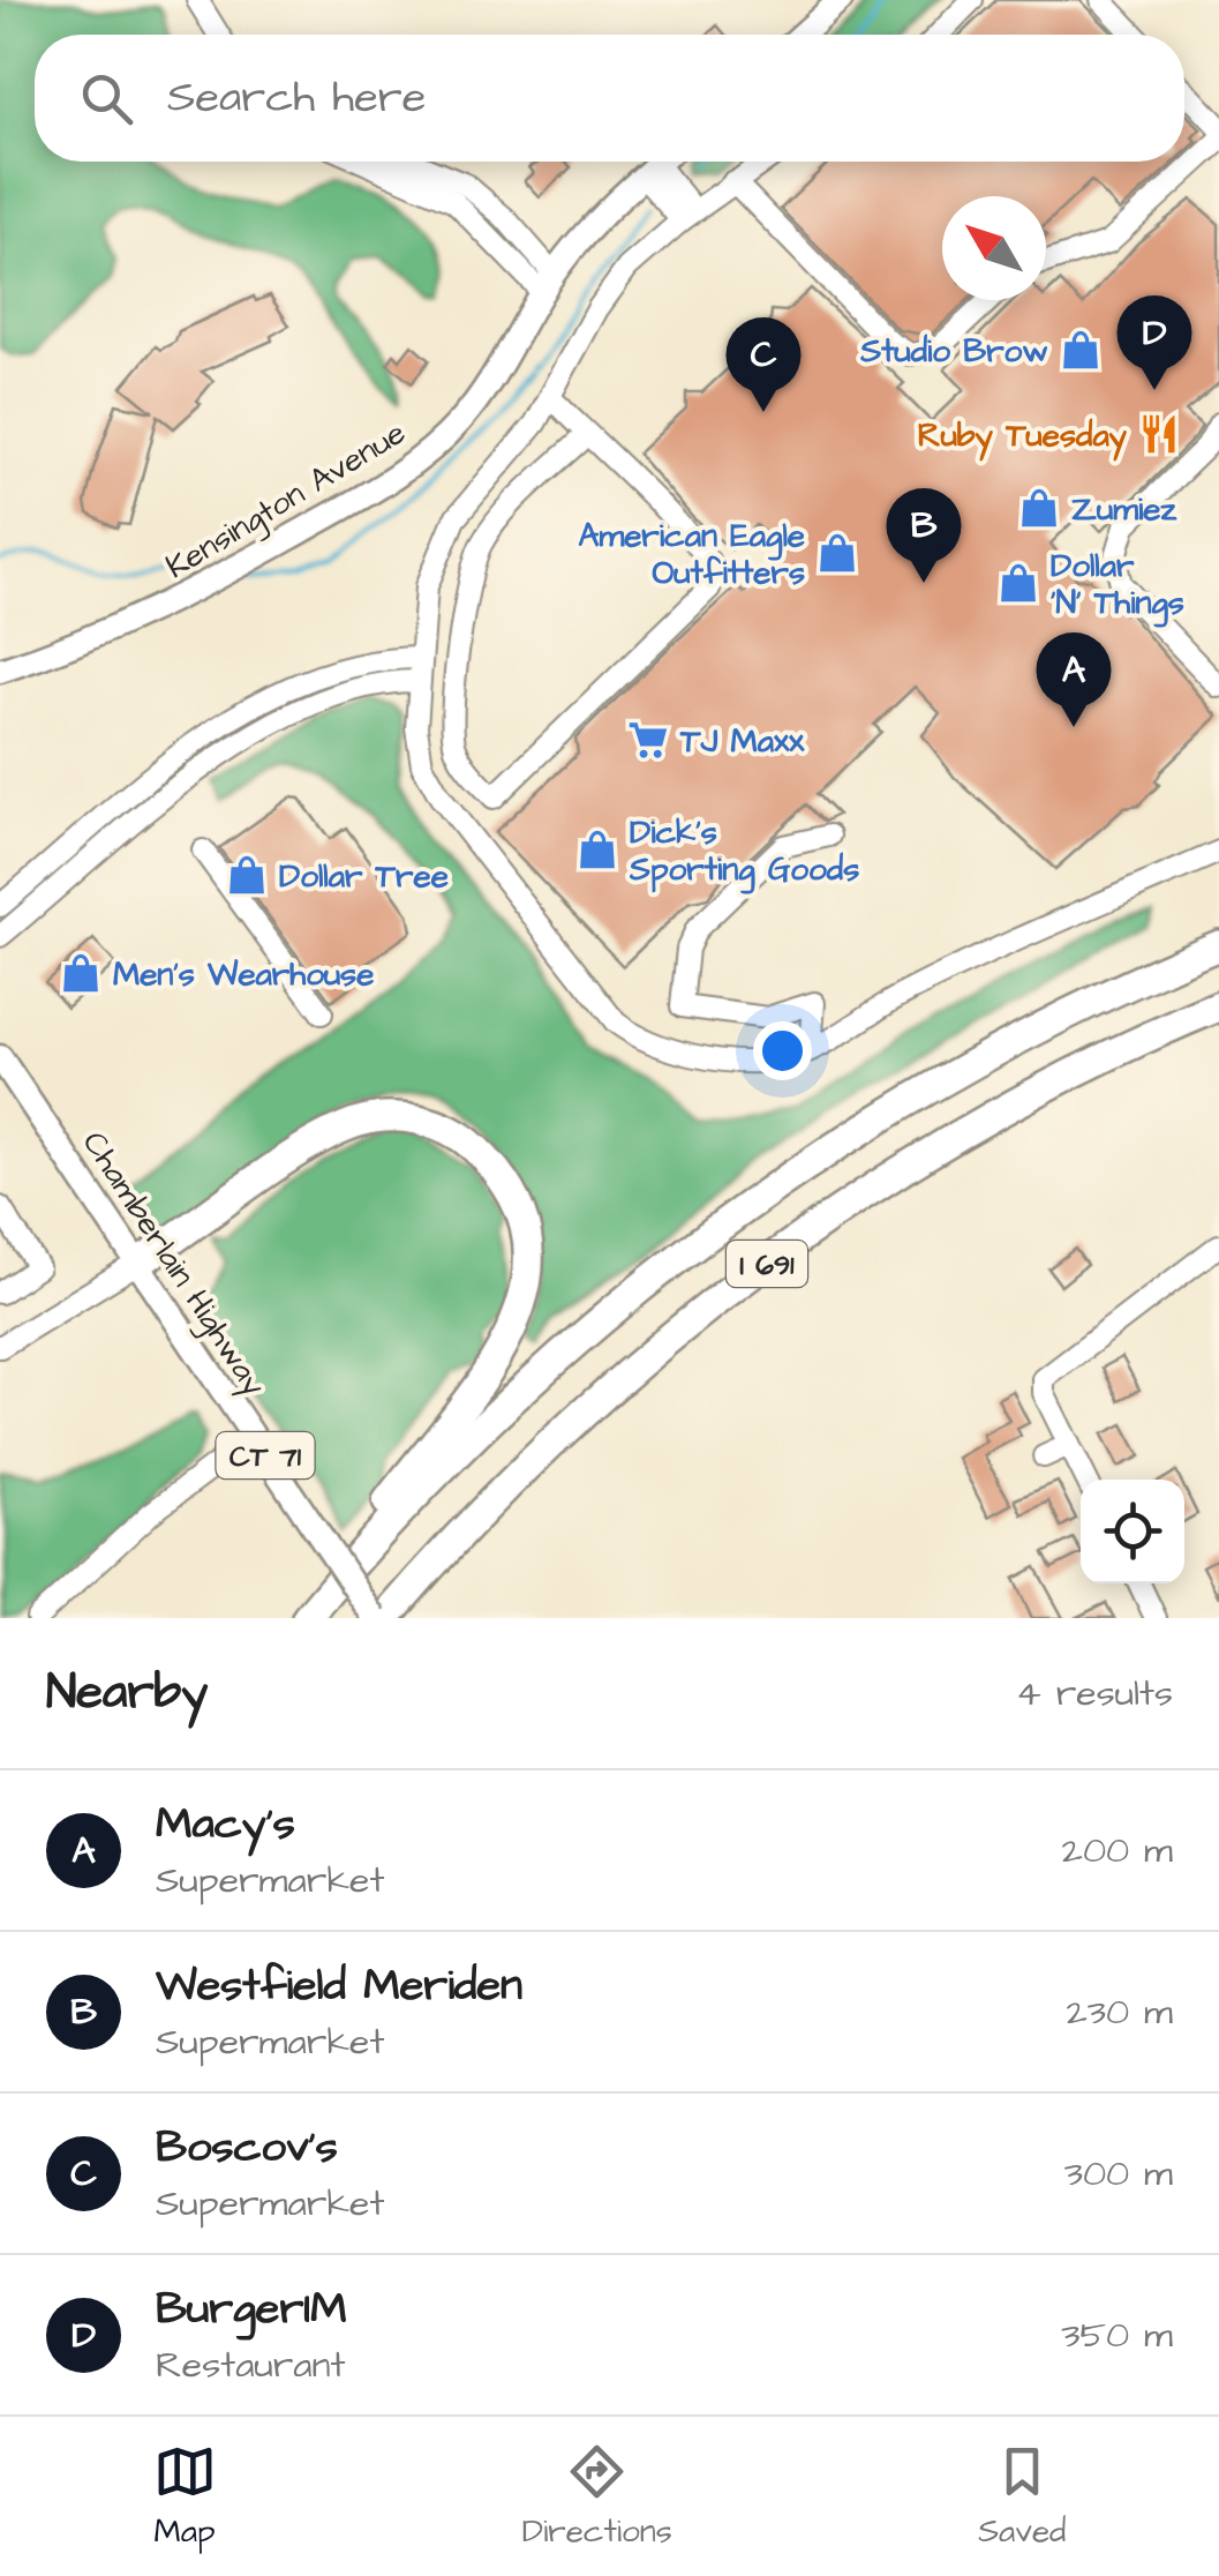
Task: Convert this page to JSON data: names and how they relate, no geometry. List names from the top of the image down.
{
  "streets": {
    "highway": ["I 691"],
    "main road": ["Kensington Avenue", "Chamberlain Highway", "CT 71"]
  },
  "places": {
    "shop": [
      "Studio Brow",
      "Zumiez",
      "American Eagle Outfitters",
      "Dollar 'N' Things",
      "Dick's Sporting Goods",
      "Dollar Tree",
      "Men's Wearhouse"
    ],
    "restaurant": ["Ruby Tuesday"],
    "supermarket": ["TJ Maxx"]
  },
  "north": "top left",
  "page": {
    "search": "Search here",
    "pins": [
      "D",
      "C",
      "B",
      "A"
    ],
    "heading": ["Nearby", "4 results"],
    "list": [
      {
        "mark": "A",
        "name": "Macy's",
        "note": "Supermarket",
        "value": "200 m"
      },
      {
        "mark": "B",
        "name": "Westfield Meriden",
        "note": "Supermarket",
        "value": "230 m"
      },
      {
        "mark": "C",
        "name": "Boscov's",
        "note": "Supermarket",
        "value": "300 m"
      },
      {
        "mark": "D",
        "name": "BurgerIM",
        "note": "Restaurant",
        "value": "350 m"
      }
    ],
    "nav": ["Map", "Directions", "Saved"]
  }
}
